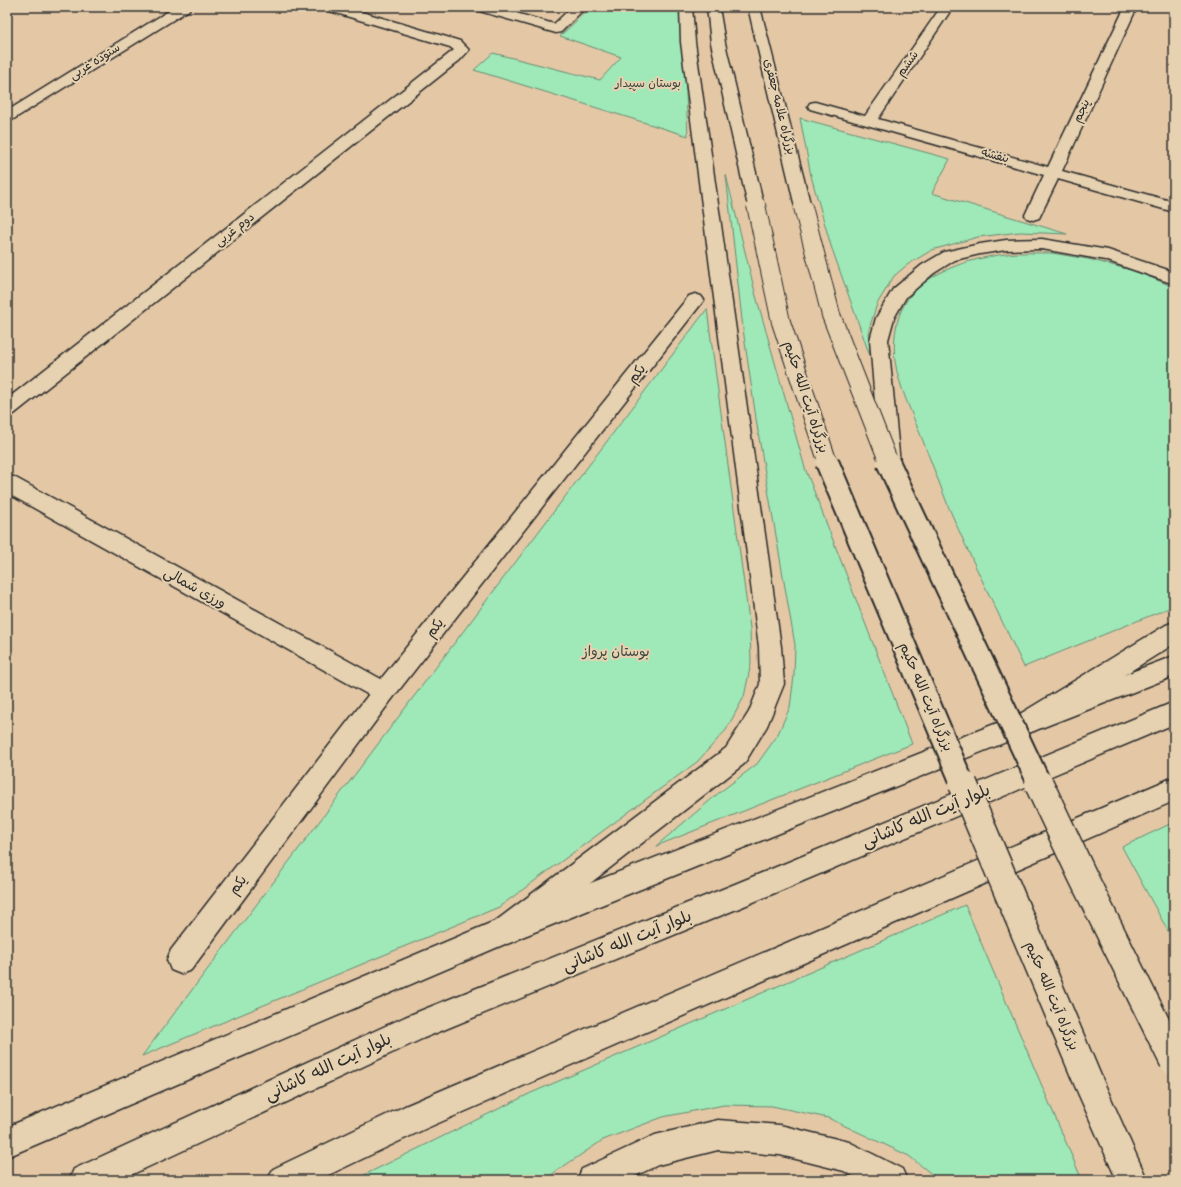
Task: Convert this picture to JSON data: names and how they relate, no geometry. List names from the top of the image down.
{
  "streets": {
    "main road": [
      "ستوده غربی",
      "ششم",
      "بزرگراه علامه جعفری",
      "پنجم",
      "بنفشه",
      "دوم غربی",
      "یکم",
      "بزرگراه آیت الله حکیم",
      "ورزی شمالی",
      "بلوار آیت الله کاشانی"
    ]
  },
  "crossings": [
    ["ششم", "بنفشه"],
    ["پنجم", "بنفشه"],
    ["یکم", "ورزی شمالی"]
  ],
  "parks": ["بوستان سپیدار", "بوستان پرواز"]
}
